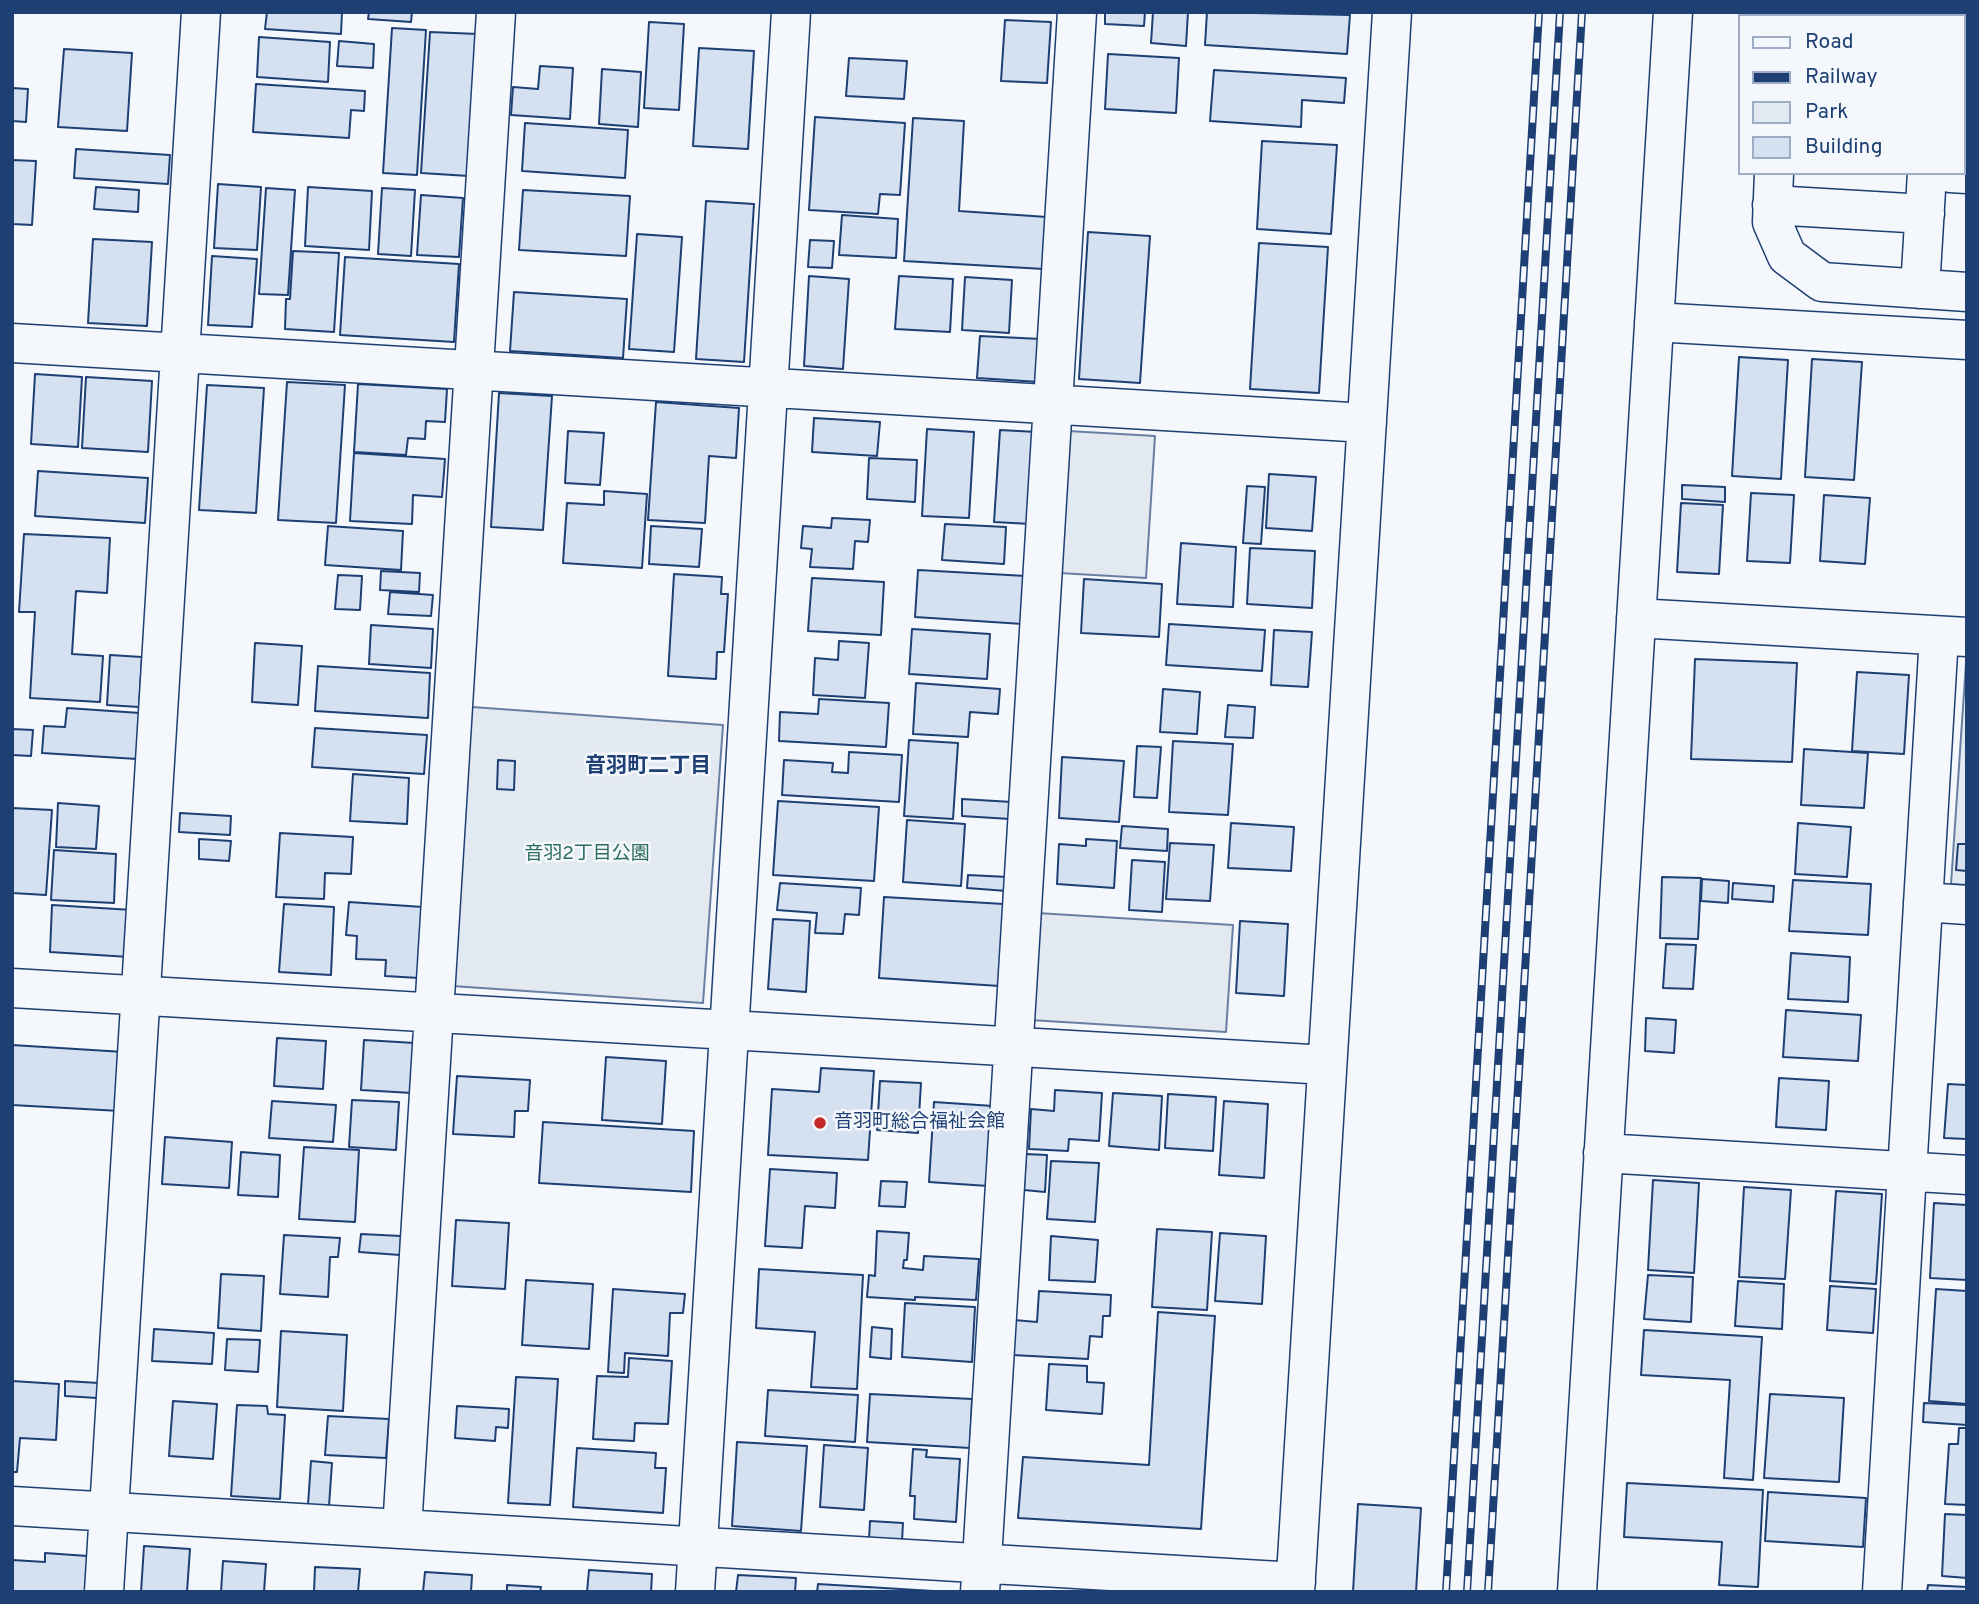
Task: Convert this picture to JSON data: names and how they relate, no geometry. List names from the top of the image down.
{
  "districts": ["音羽町二丁目"],
  "parks": ["音羽2丁目公園"],
  "places": ["音羽町総合福祉会館"],
  "legend": [
    "Road",
    "Railway",
    "Park",
    "Building"
  ]
}
